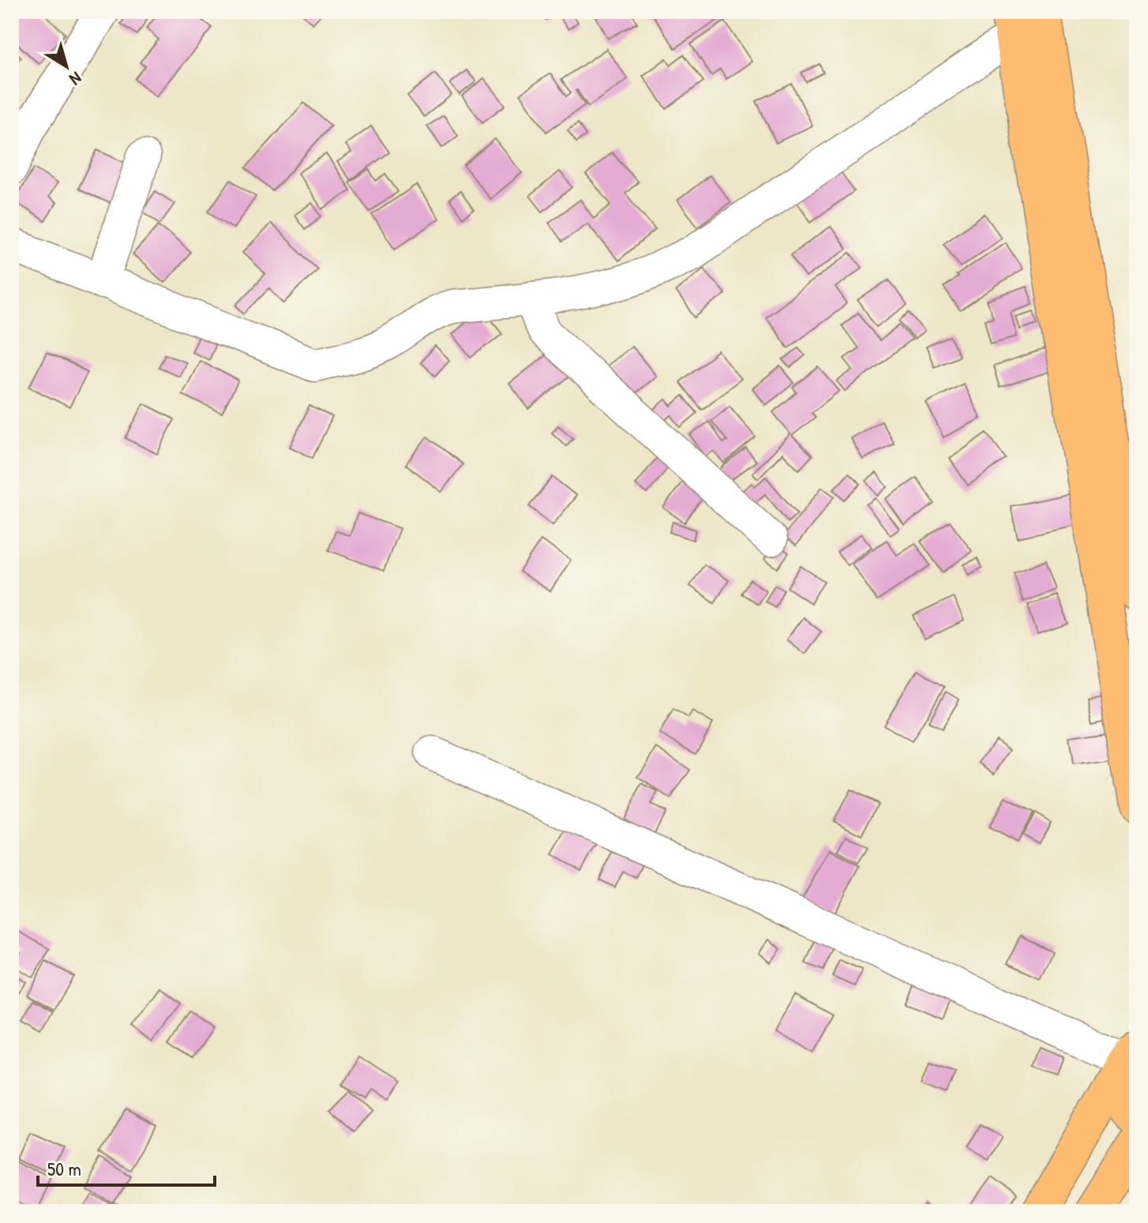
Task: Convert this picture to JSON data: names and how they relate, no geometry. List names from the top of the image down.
{
  "scale_bar": "50 m",
  "north": "bottom right"
}
